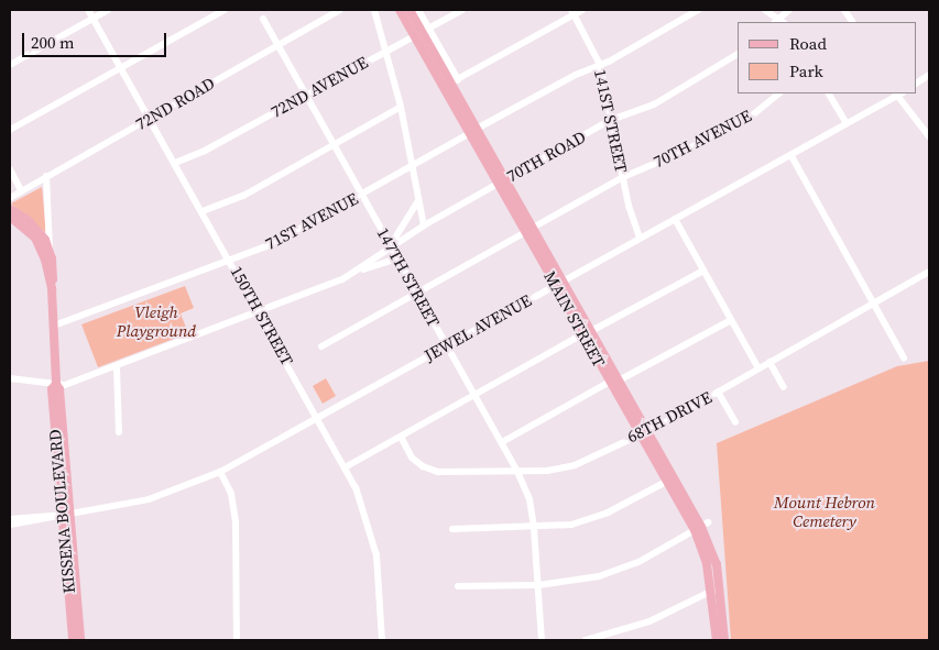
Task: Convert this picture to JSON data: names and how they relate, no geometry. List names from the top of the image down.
{
  "streets": {
    "main road": ["MAIN STREET", "KISSENA BOULEVARD"],
    "street": [
      "72ND AVENUE",
      "72ND ROAD",
      "141ST STREET",
      "70TH AVENUE",
      "70TH ROAD",
      "71ST AVENUE",
      "147TH STREET",
      "150TH STREET",
      "JEWEL AVENUE",
      "68TH DRIVE"
    ]
  },
  "crossings": [
    ["72ND AVENUE", "147TH STREET"],
    ["72ND AVENUE", "150TH STREET"],
    ["72ND AVENUE", "MAIN STREET"],
    ["72ND ROAD", "147TH STREET"],
    ["72ND ROAD", "150TH STREET"],
    ["72ND ROAD", "KISSENA BOULEVARD"],
    ["141ST STREET", "70TH AVENUE"],
    ["141ST STREET", "70TH ROAD"],
    ["141ST STREET", "71ST AVENUE"],
    ["141ST STREET", "JEWEL AVENUE"],
    ["70TH AVENUE", "147TH STREET"],
    ["70TH AVENUE", "MAIN STREET"],
    ["70TH ROAD", "147TH STREET"],
    ["70TH ROAD", "150TH STREET"],
    ["70TH ROAD", "MAIN STREET"],
    ["70TH ROAD", "KISSENA BOULEVARD"],
    ["71ST AVENUE", "147TH STREET"],
    ["71ST AVENUE", "150TH STREET"],
    ["71ST AVENUE", "MAIN STREET"],
    ["71ST AVENUE", "KISSENA BOULEVARD"],
    ["147TH STREET", "JEWEL AVENUE"],
    ["147TH STREET", "68TH DRIVE"],
    ["150TH STREET", "JEWEL AVENUE"],
    ["MAIN STREET", "JEWEL AVENUE"],
    ["MAIN STREET", "68TH DRIVE"],
    ["JEWEL AVENUE", "KISSENA BOULEVARD"]
  ],
  "parks": ["Vleigh Playground", "Mount Hebron Cemetery"],
  "legend": ["Road", "Park"],
  "scale_bar": "200 m"
}
